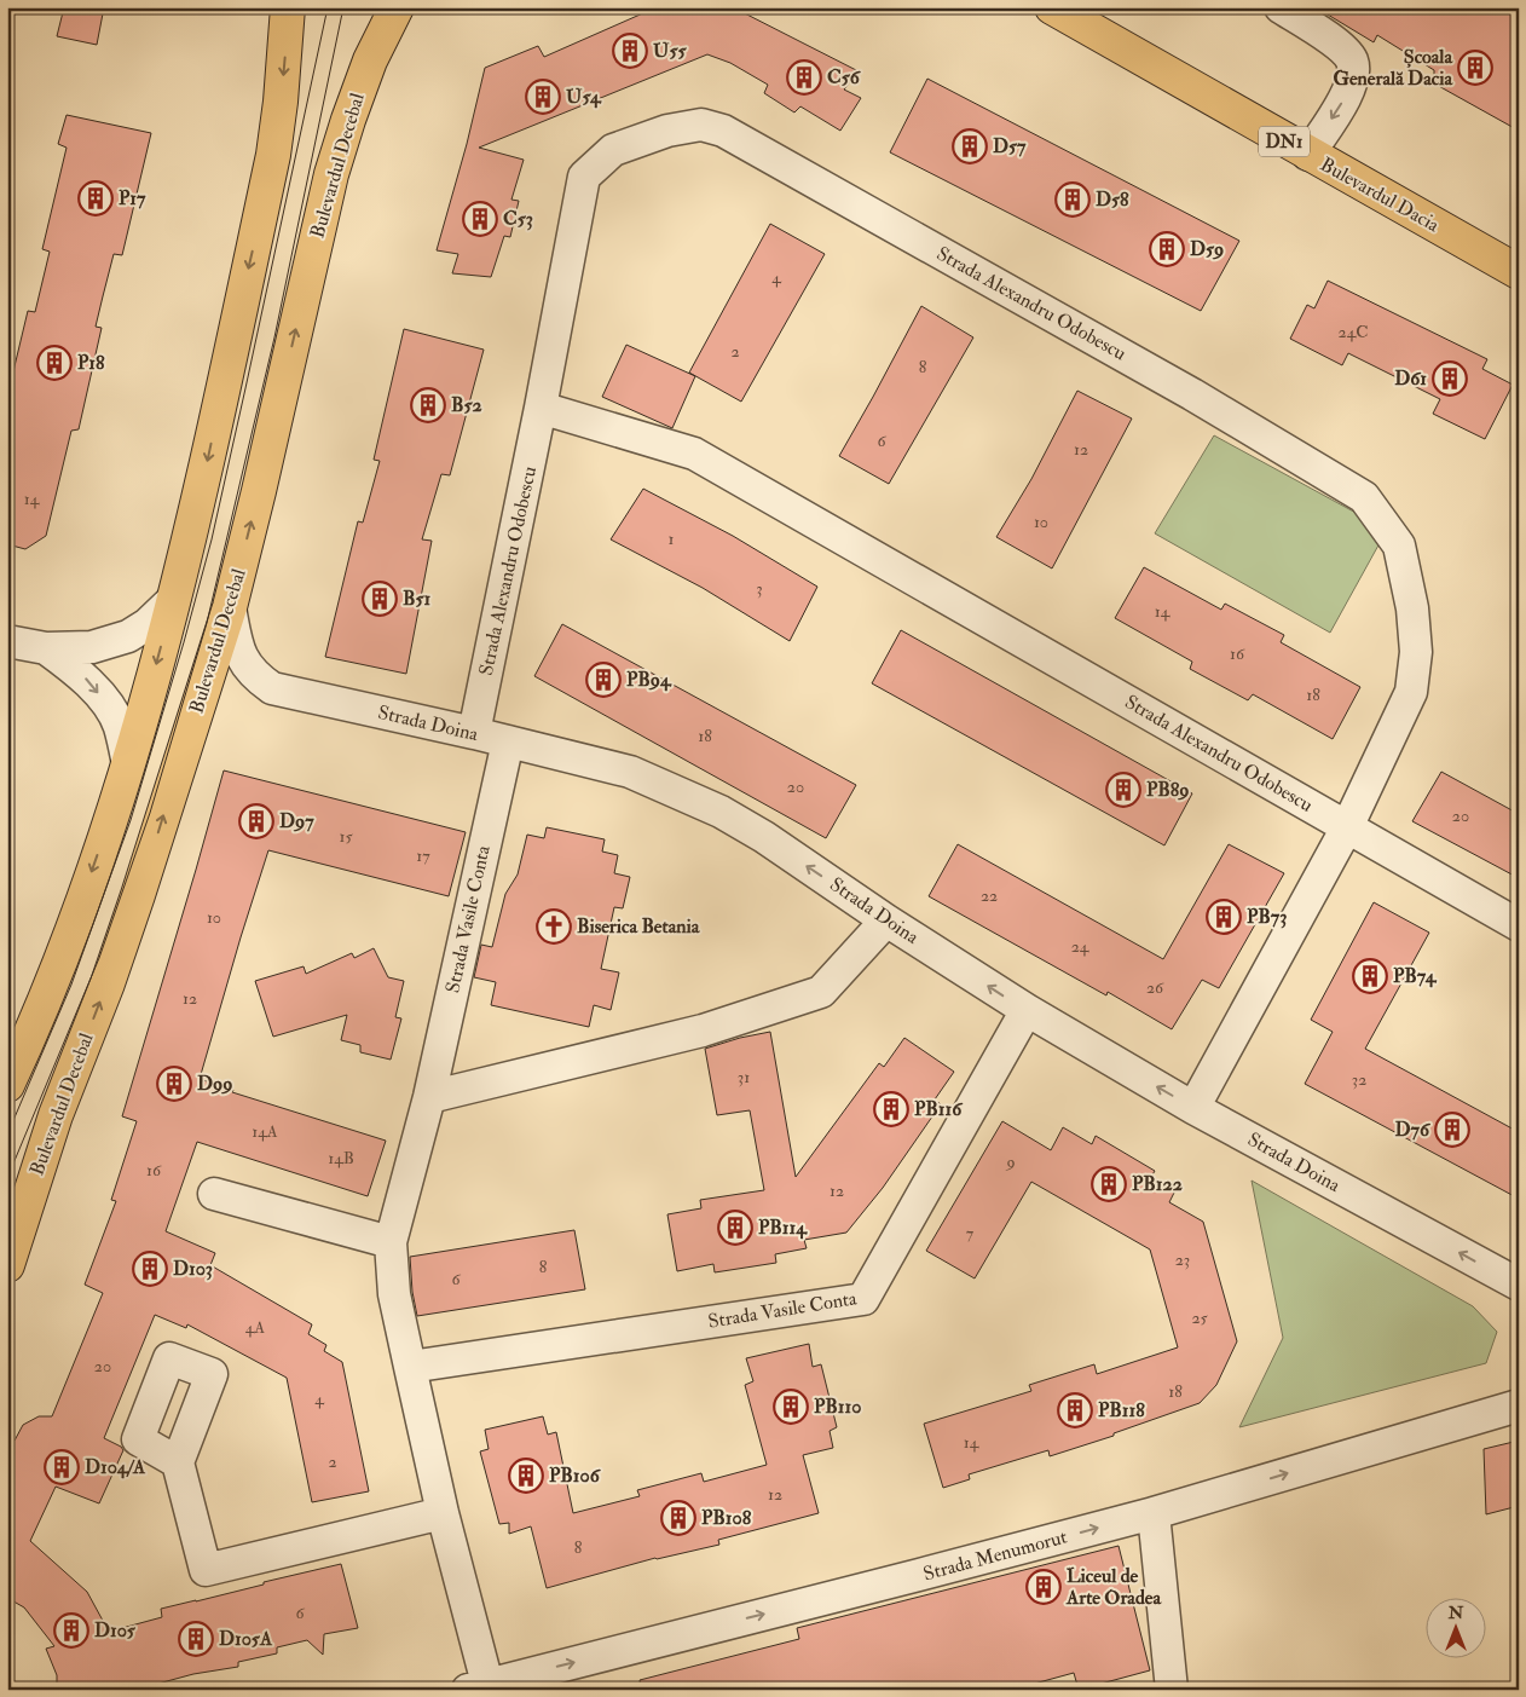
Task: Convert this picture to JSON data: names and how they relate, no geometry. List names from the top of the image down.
{
  "streets": {
    "main road": ["DN1", "Bulevardul Decebal", "Bulevardul Dacia"],
    "street": [
      "Strada Alexandru Odobescu",
      "Strada Doina",
      "Strada Vasile Conta",
      "Strada Menumorut"
    ]
  },
  "crossings": [
    ["Bulevardul Decebal", "Strada Doina"],
    ["Strada Alexandru Odobescu", "Strada Doina"],
    ["Strada Doina", "Strada Vasile Conta"],
    ["Strada Vasile Conta", "Strada Menumorut"]
  ],
  "one_way": ["Strada Doina", "Strada Menumorut"],
  "places": {
    "building": [
      "U55",
      "Școala Generală Dacia",
      "C56",
      "U54",
      "D57",
      "P17",
      "D58",
      "C53",
      "D59",
      "P18",
      "D61",
      "B52",
      "B51",
      "PB94",
      "PB89",
      "D97",
      "PB73",
      "PB74",
      "D99",
      "PB116",
      "D76",
      "PB122",
      "PB114",
      "D103",
      "PB110",
      "PB118",
      "D104/A",
      "PB106",
      "PB108",
      "Liceul de Arte Oradea",
      "D105",
      "D105A"
    ],
    "church": ["Biserica Betania"]
  },
  "house_numbers": [
    "4",
    "24C",
    "2",
    "8",
    "6",
    "12",
    "14",
    "10",
    "1",
    "3",
    "14",
    "16",
    "18",
    "18",
    "20",
    "20",
    "15",
    "17",
    "22",
    "10",
    "24",
    "26",
    "12",
    "31",
    "32",
    "14A",
    "14B",
    "9",
    "16",
    "12",
    "7",
    "23",
    "8",
    "6",
    "25",
    "4A",
    "20",
    "18",
    "4",
    "14",
    "2",
    "12",
    "8",
    "6"
  ],
  "north": "top"
}
